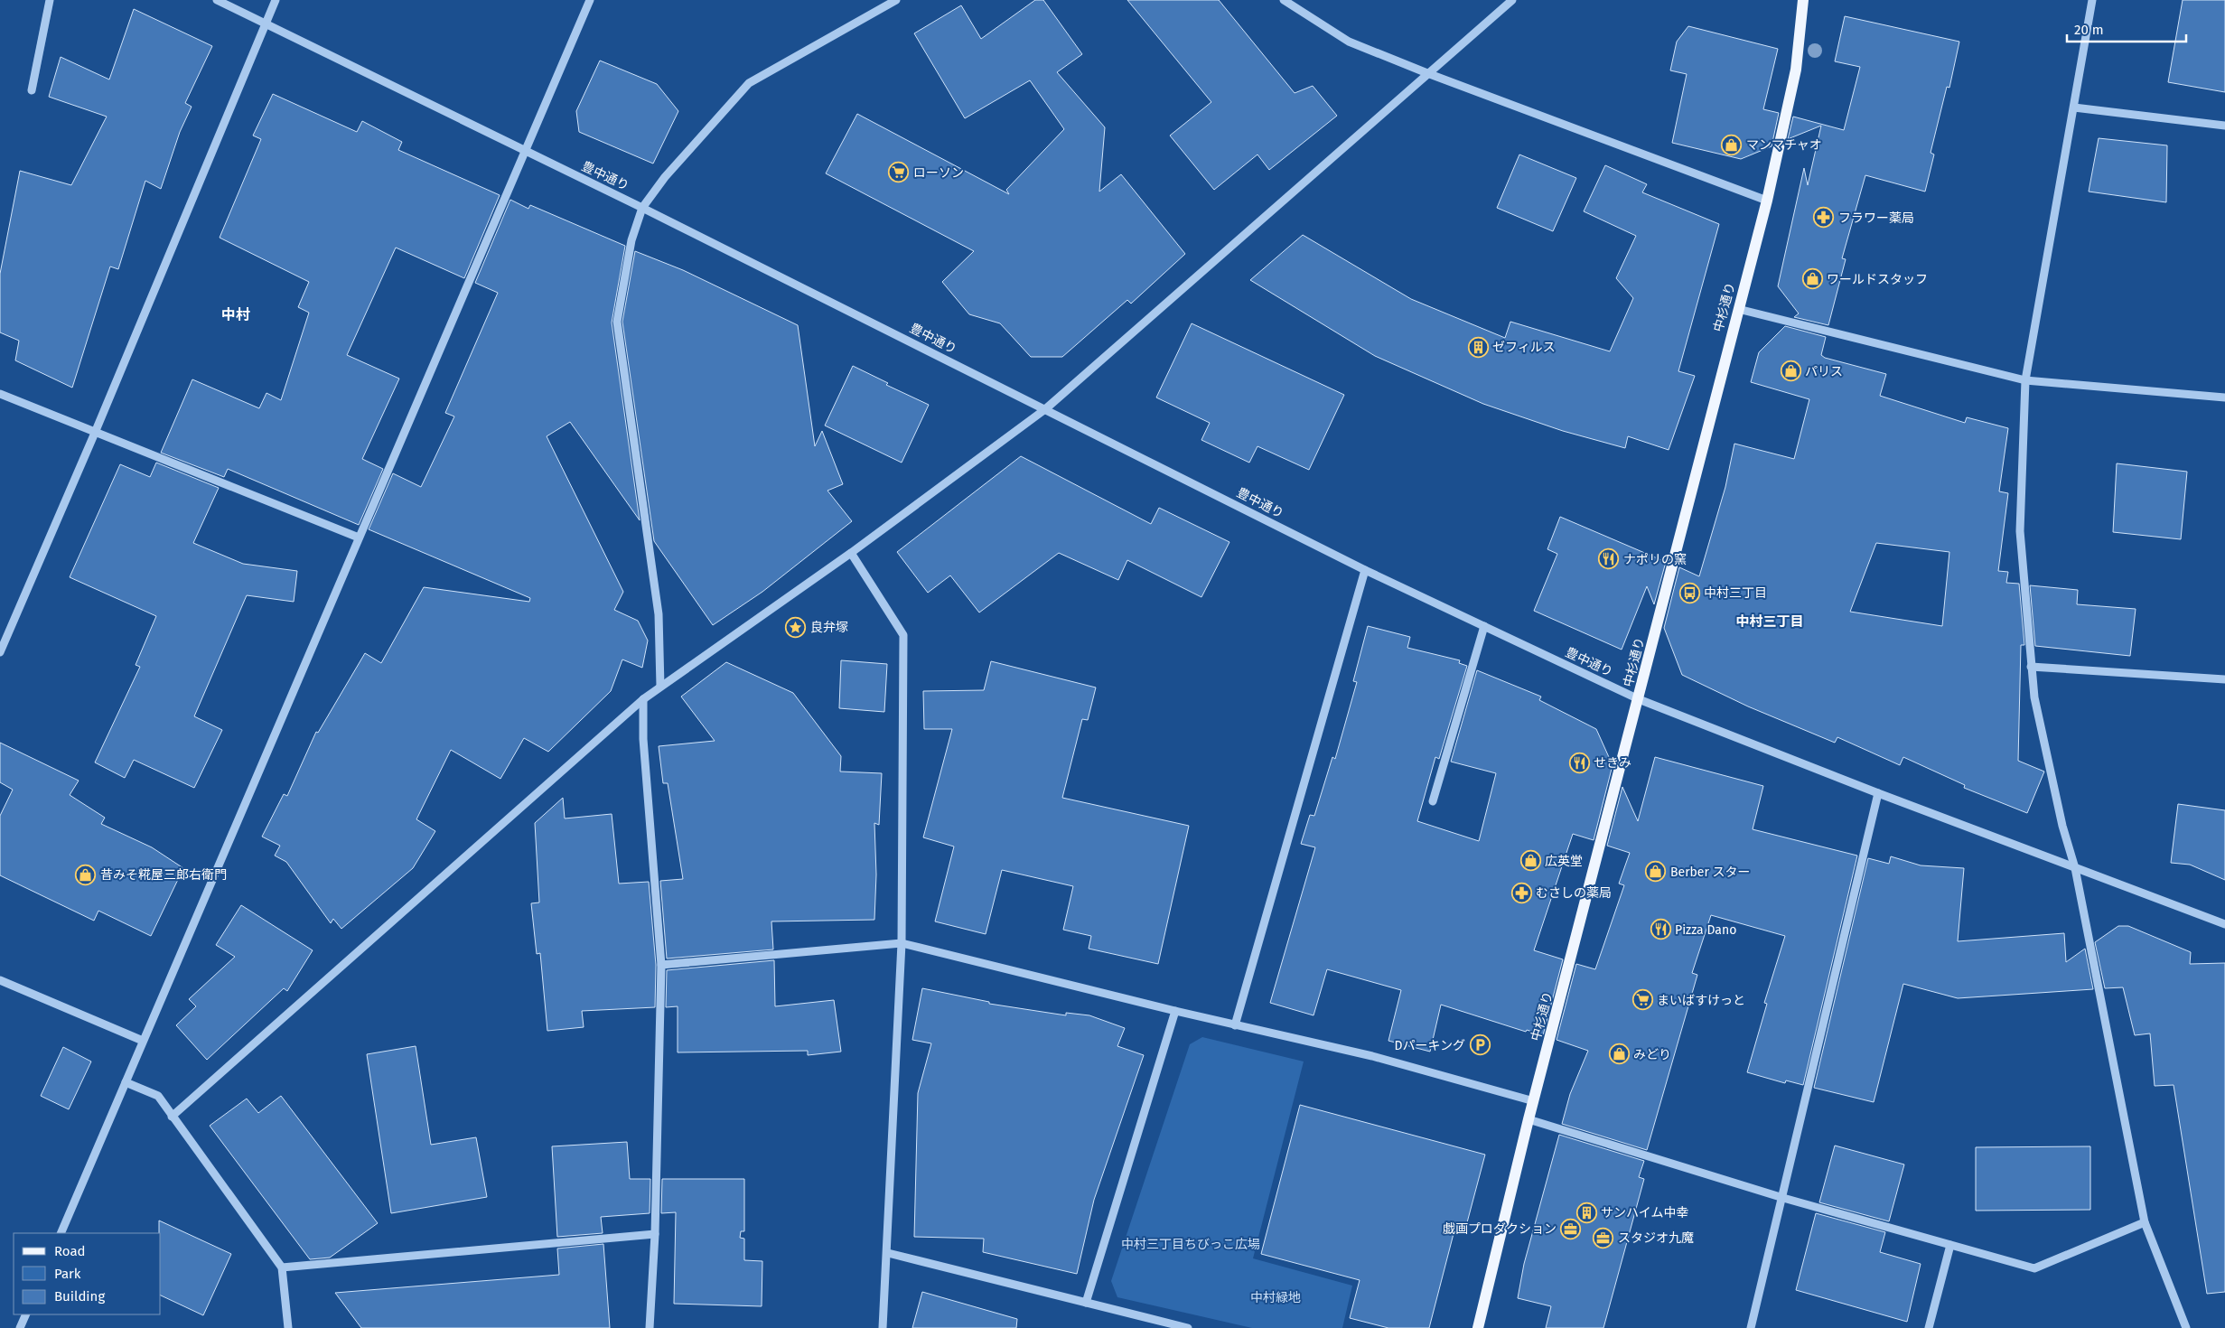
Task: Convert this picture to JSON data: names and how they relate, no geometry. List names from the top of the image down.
{
  "streets": {
    "main road": ["中杉通り"],
    "street": ["豊中通り"]
  },
  "crossings": [
    ["豊中通り", "中杉通り"]
  ],
  "districts": ["中村", "中村三丁目"],
  "parks": ["中村三丁目ちびっこ広場", "中村緑地"],
  "places": {
    "shop": [
      "マンマチャオ",
      "ワールドスタッフ",
      "パリス",
      "広英堂",
      "Berber スター",
      "昔みそ糀屋三郎右衛門",
      "みどり"
    ],
    "supermarket": ["ローソン", "まいばすけっと"],
    "pharmacy": ["フラワー薬局", "むさしの薬局"],
    "building": ["ゼフィルス", "サンハイム中幸"],
    "restaurant": ["ナポリの窯", "せきみ", "Pizza Dano"],
    "bus stop": ["中村三丁目"],
    "place": ["良弁塚"],
    "parking": ["Dパーキング"],
    "office": ["戯画プロダクション", "スタジオ九魔"]
  },
  "legend": ["Road", "Park", "Building"],
  "scale_bar": "20 m"
}
